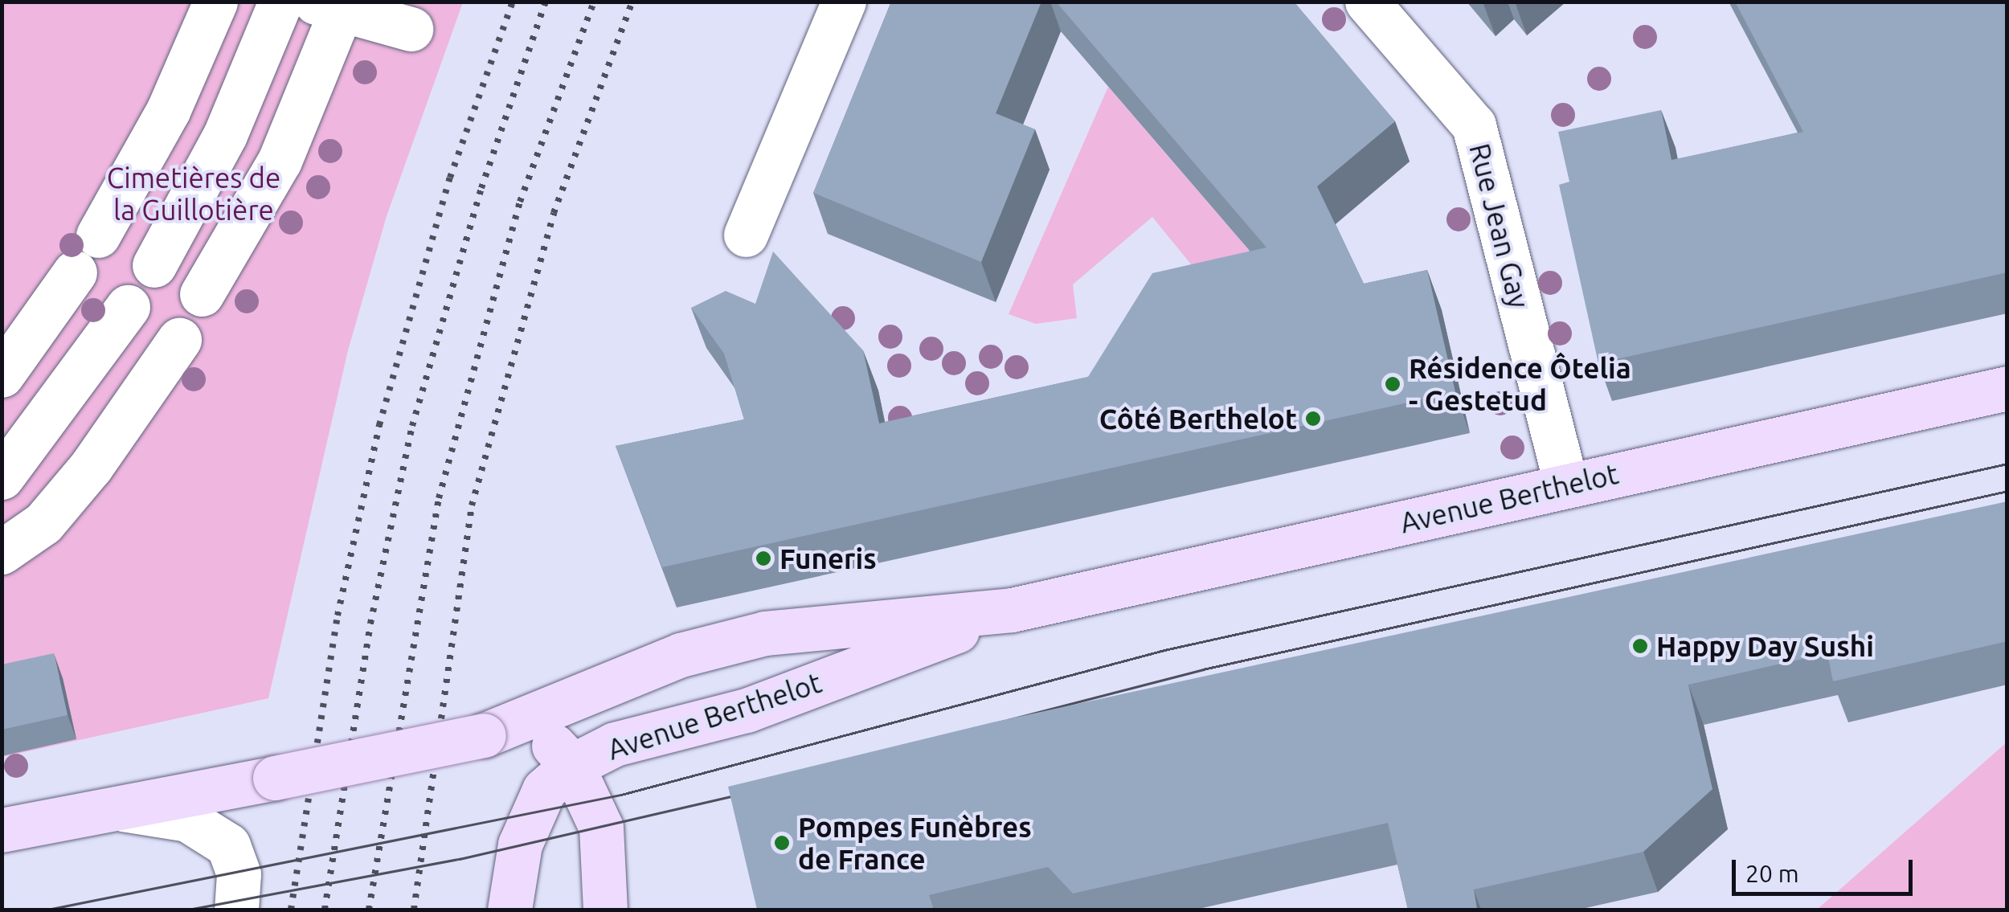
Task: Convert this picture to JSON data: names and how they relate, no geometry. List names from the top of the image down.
{
  "streets": {
    "main road": ["Avenue Berthelot"],
    "street": ["Rue Jean Gay"]
  },
  "crossings": [
    ["Rue Jean Gay", "Avenue Berthelot"]
  ],
  "parks": ["Cimetières de la Guillotière"],
  "places": [
    "Résidence Ôtelia - Gestetud",
    "Côté Berthelot",
    "Funeris",
    "Happy Day Sushi",
    "Pompes Funèbres de France"
  ],
  "scale_bar": "20 m"
}
